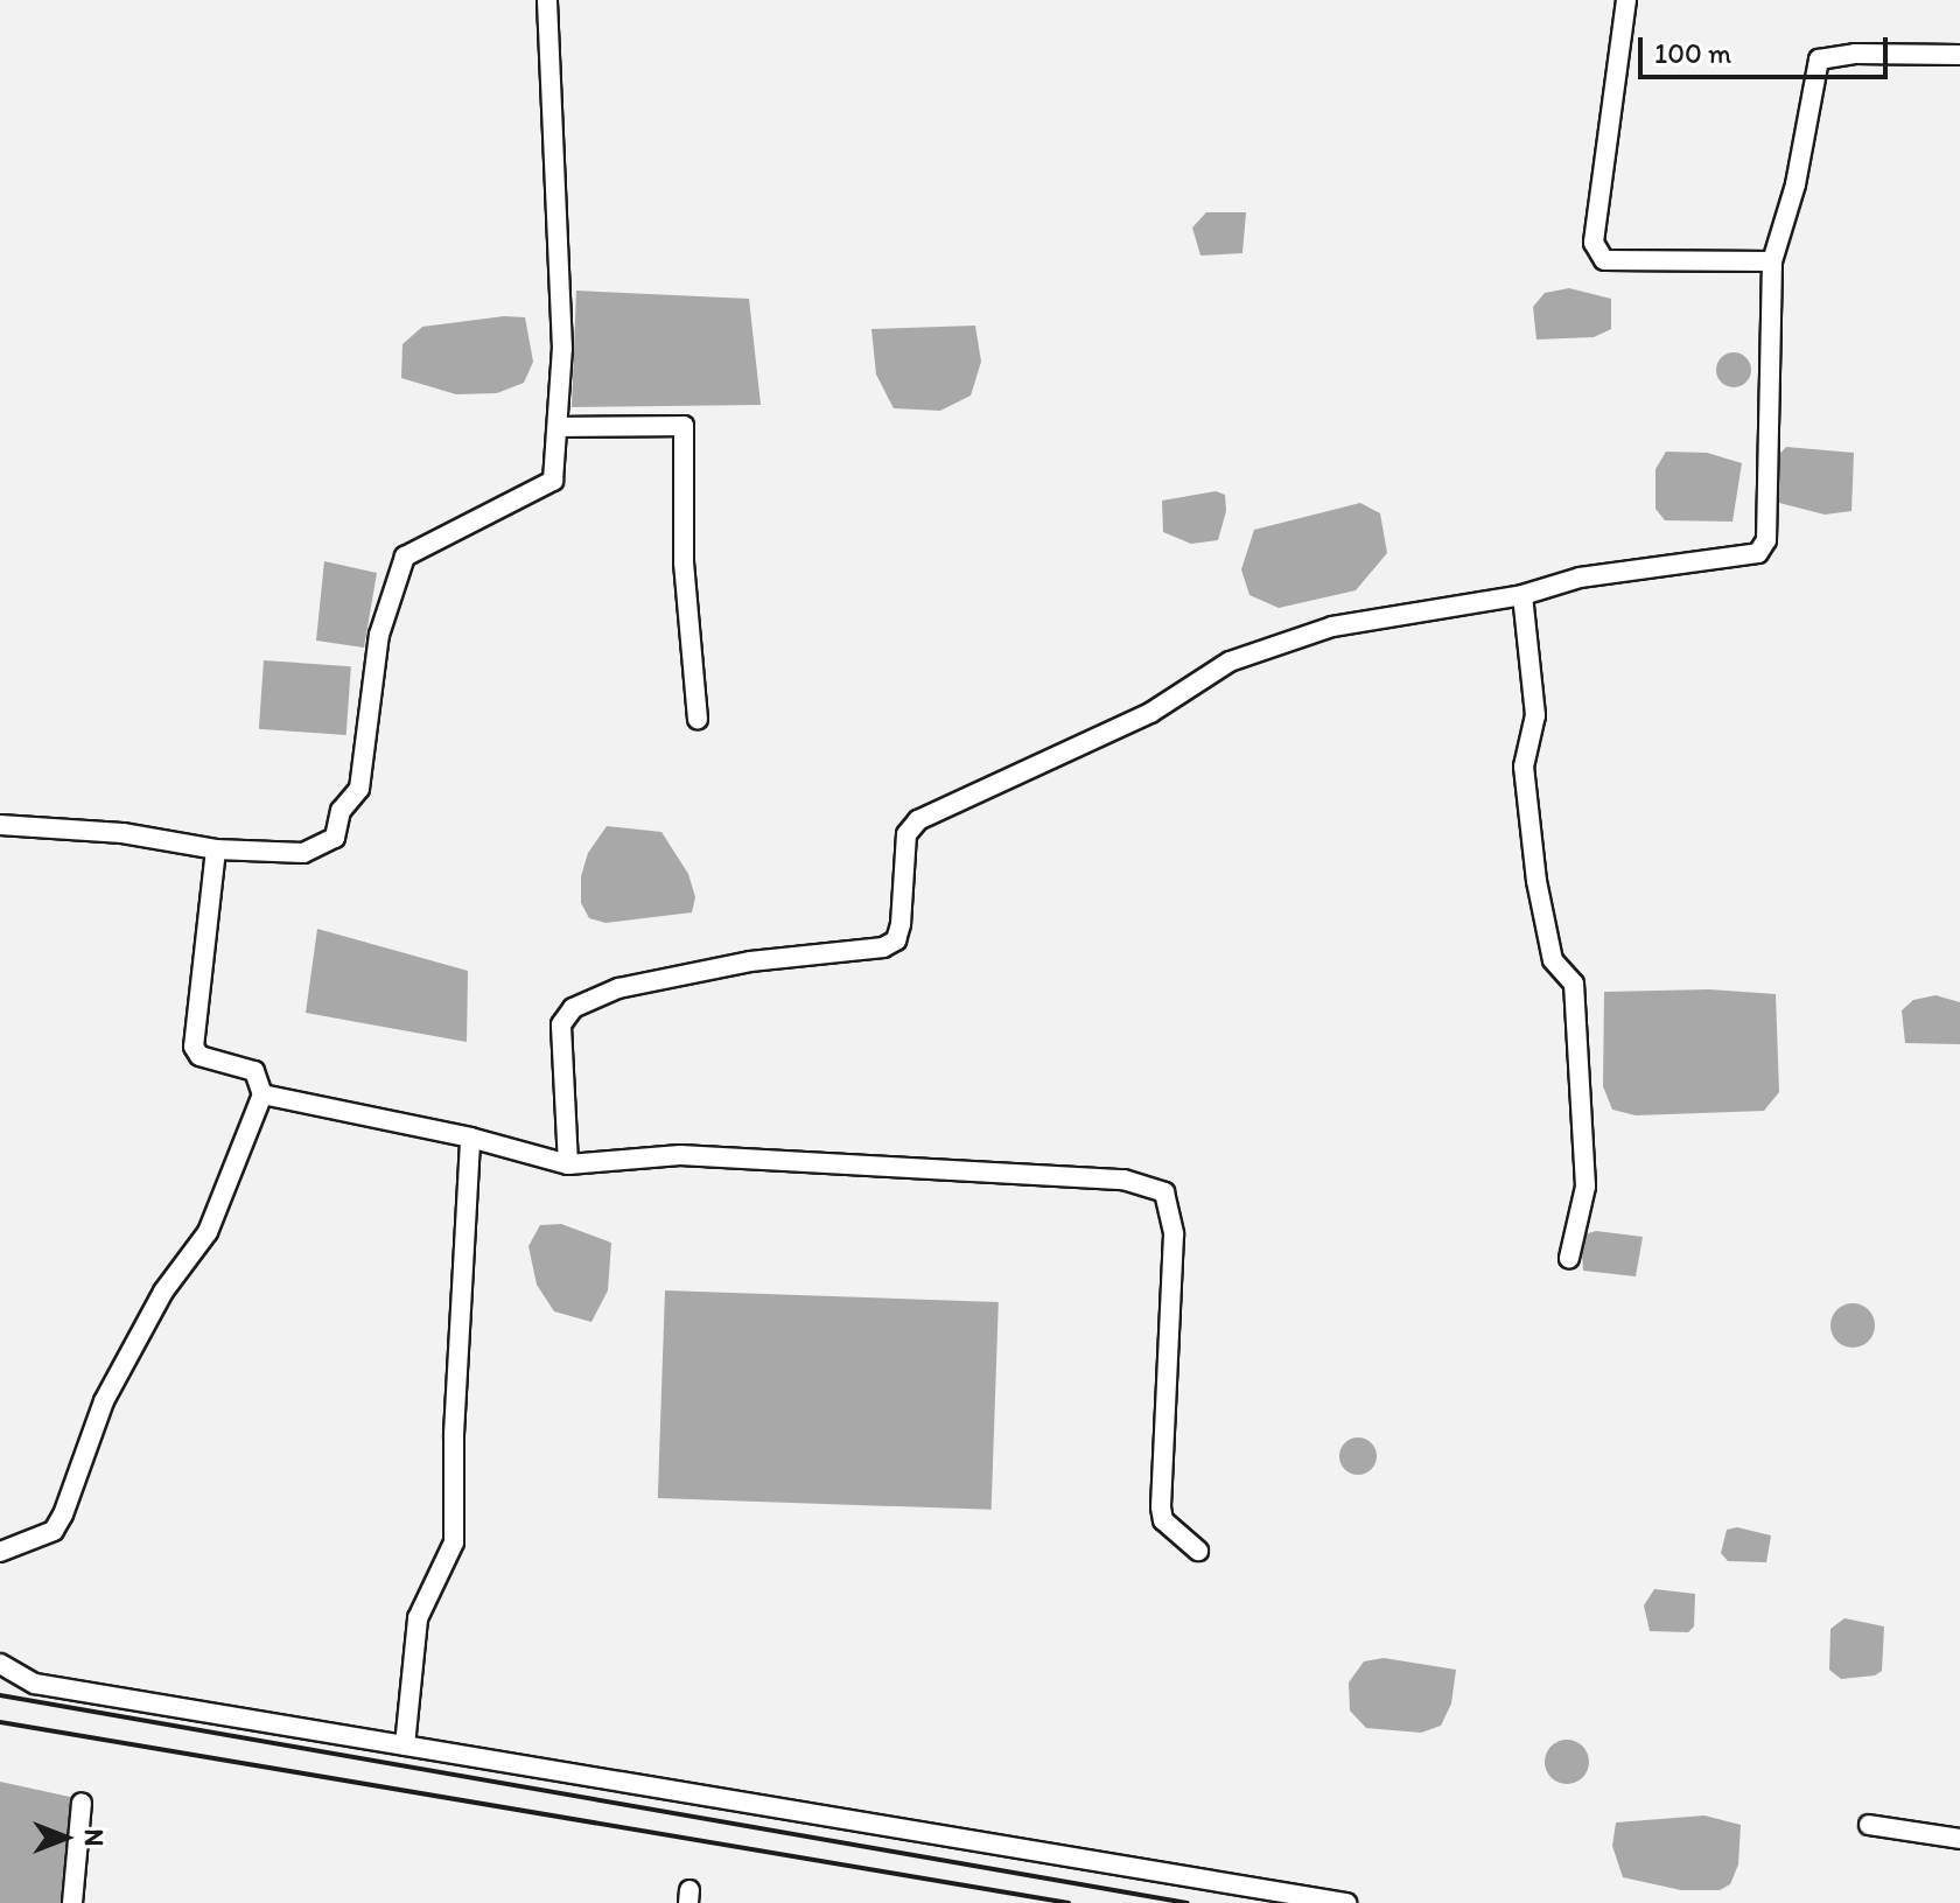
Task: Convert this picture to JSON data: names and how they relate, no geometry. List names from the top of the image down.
{
  "scale_bar": "100 m",
  "north": "right"
}
